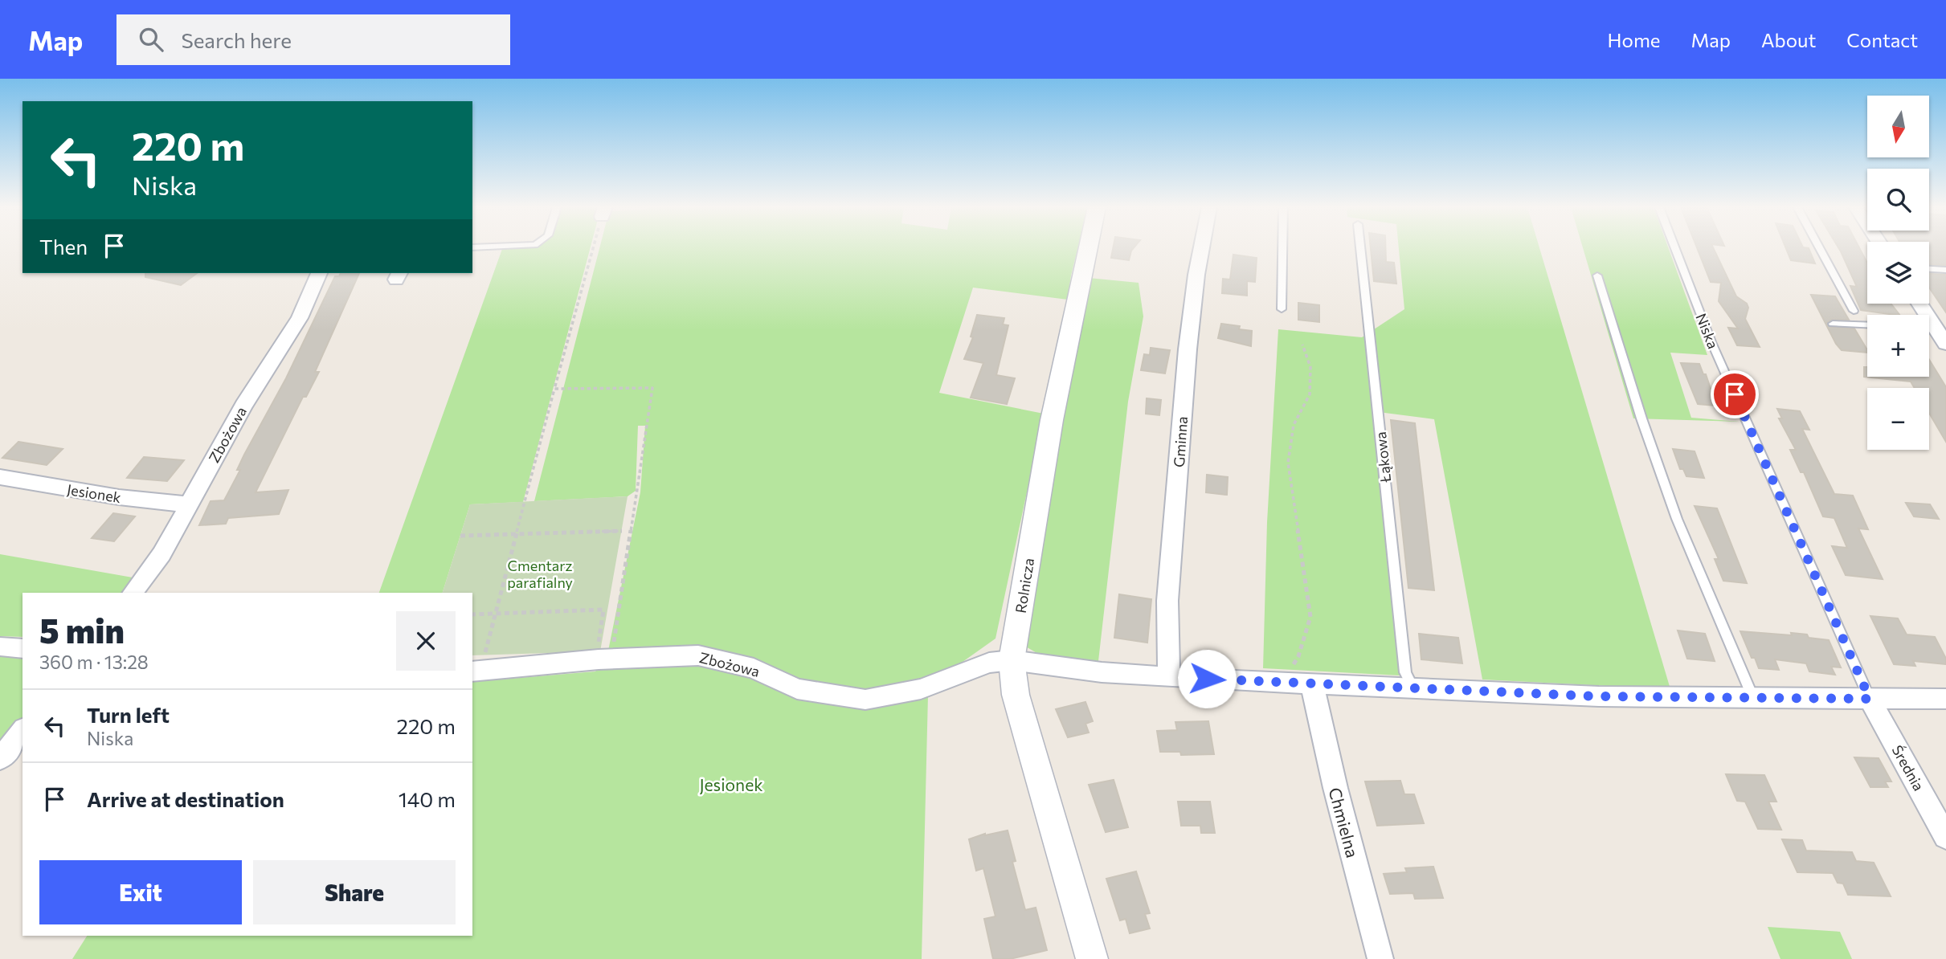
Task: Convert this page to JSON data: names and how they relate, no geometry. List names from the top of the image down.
{
  "streets": {
    "street": [
      "Zbożowa",
      "Gminna",
      "Jesionek",
      "Rolnicza",
      "Średnia",
      "Chmielna"
    ],
    "lane": ["Niska", "Łąkowa"]
  },
  "crossings": [
    ["Niska", "Średnia"],
    ["Zbożowa", "Jesionek"],
    ["Zbożowa", "Rolnicza"]
  ],
  "parks": ["Cmentarz parafialny", "Jesionek"],
  "north": "bottom",
  "page": {
    "header": "Map",
    "search": "Search here",
    "nav": [
      "Home",
      "Map",
      "About",
      "Contact"
    ],
    "map_buttons": ["+", "−"],
    "turn": ["220 m", "Niska"],
    "then": "Then",
    "heading": ["5 min", "360 m · 13:28"],
    "list": [
      {
        "name": "Turn left",
        "note": "Niska",
        "value": "220 m"
      },
      {
        "name": "Arrive at destination",
        "value": "140 m"
      }
    ],
    "buttons": ["Exit", "Share"]
  }
}
